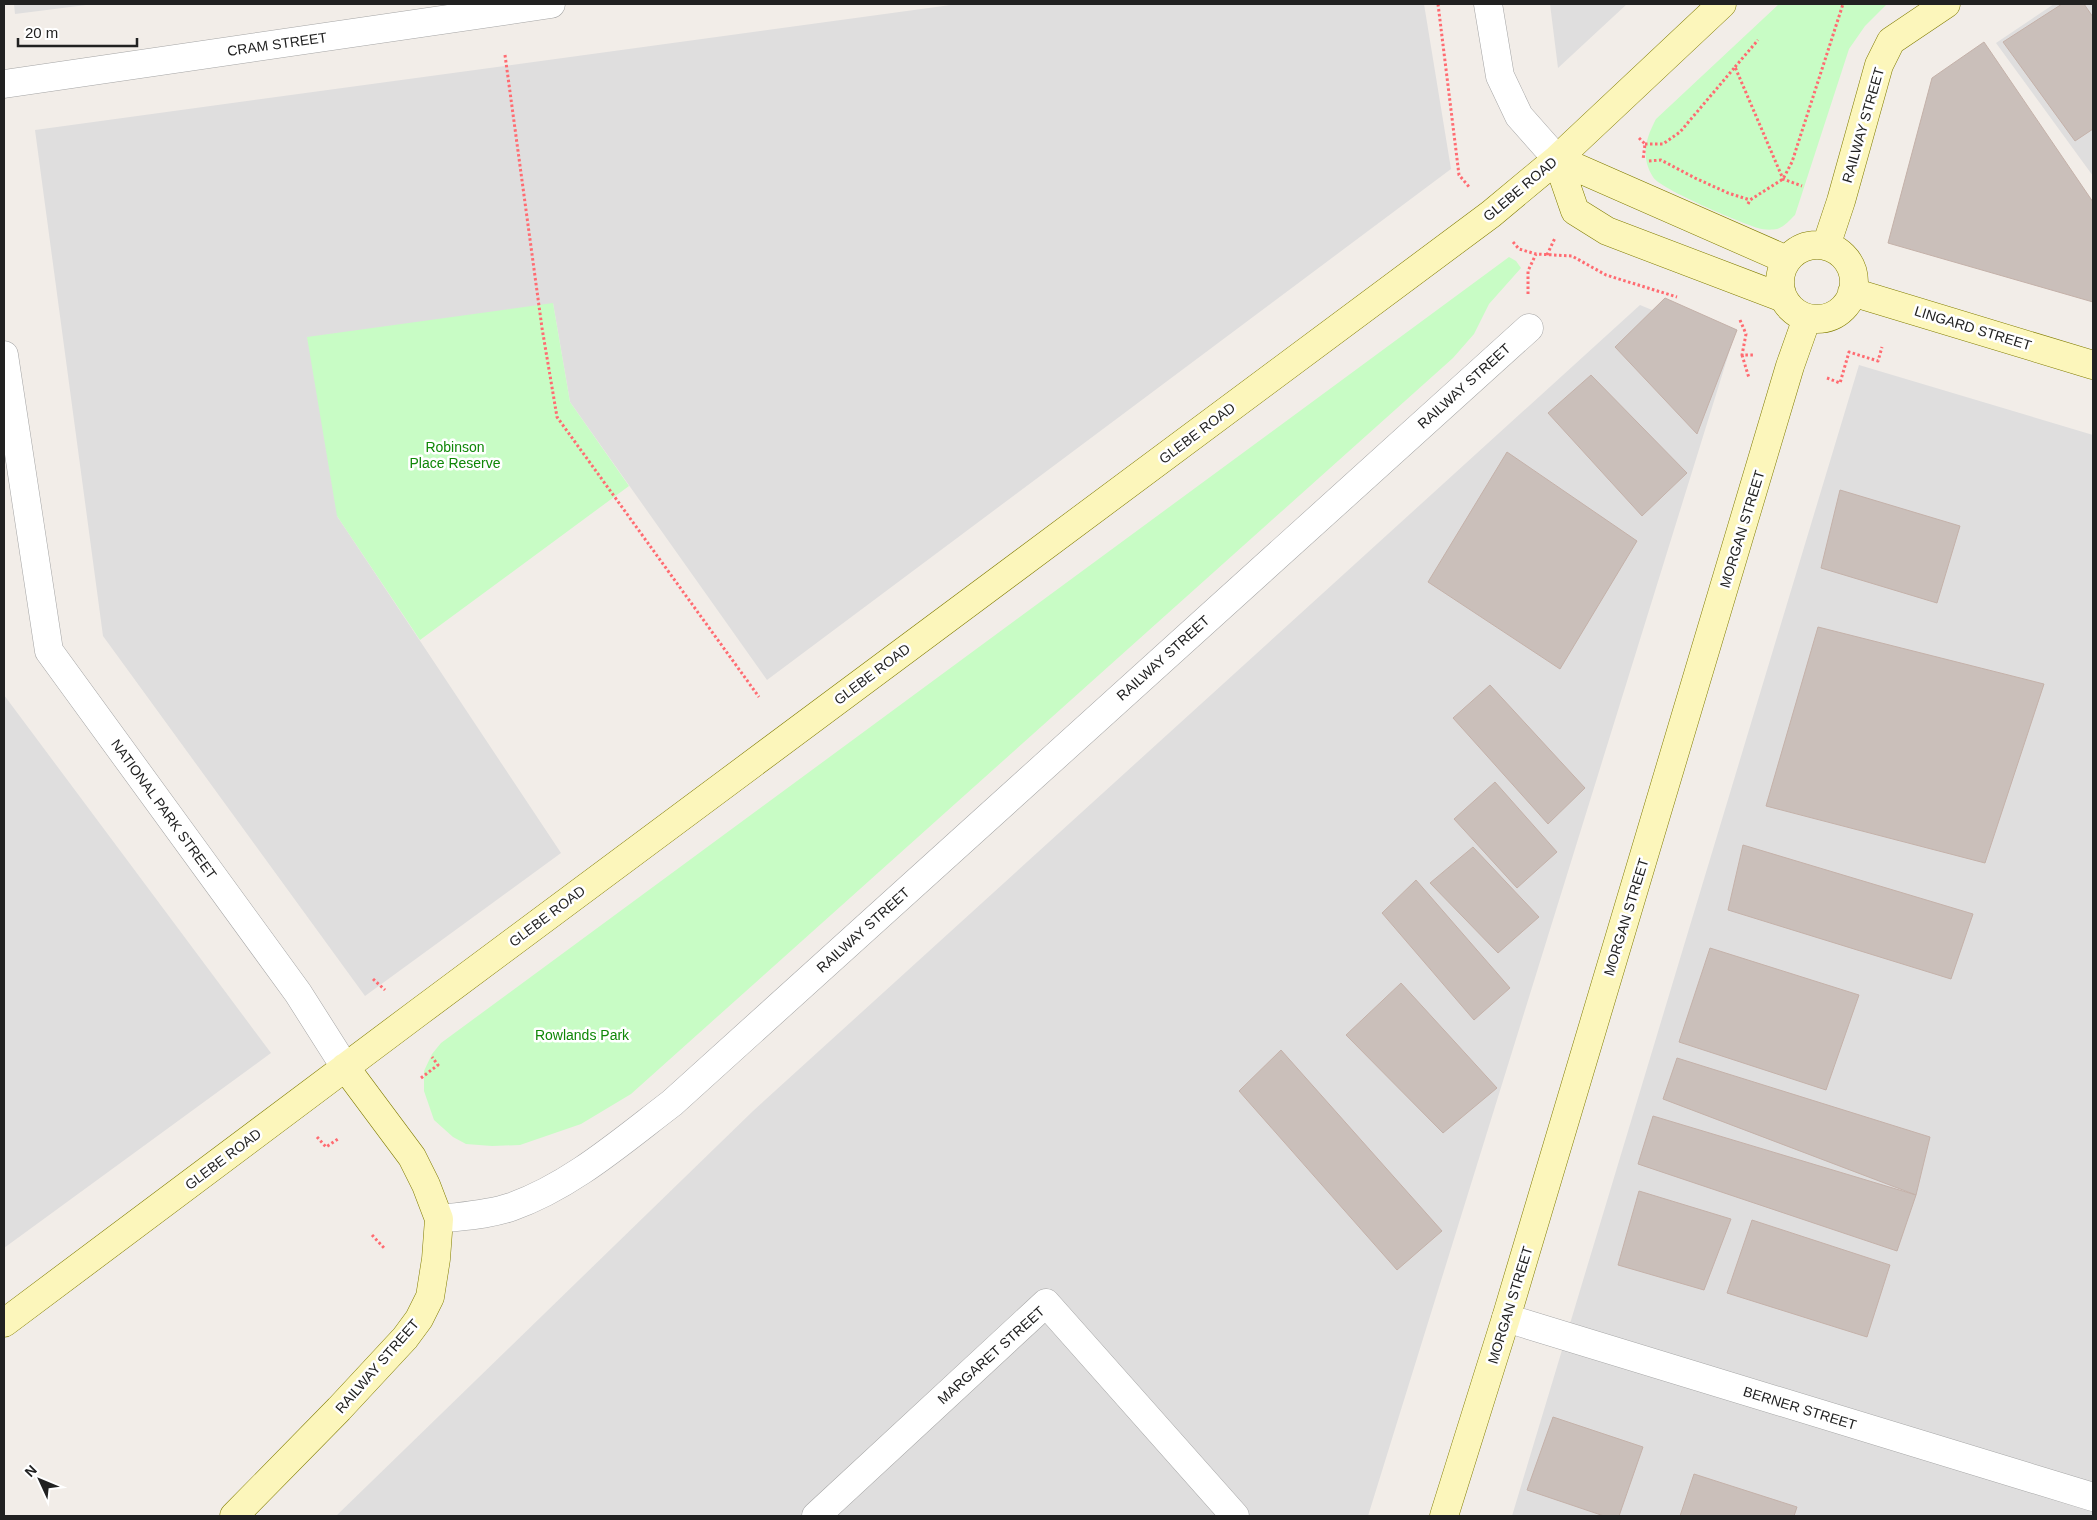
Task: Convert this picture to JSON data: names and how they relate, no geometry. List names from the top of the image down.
{
  "streets": {
    "street": [
      "CRAM STREET",
      "RAILWAY STREET",
      "GLEBE ROAD",
      "LINGARD STREET",
      "MORGAN STREET",
      "NATIONAL PARK STREET",
      "MARGARET STREET",
      "BERNER STREET"
    ]
  },
  "crossings": [
    ["RAILWAY STREET", "LINGARD STREET"],
    ["RAILWAY STREET", "MORGAN STREET"],
    ["RAILWAY STREET", "NATIONAL PARK STREET"],
    ["GLEBE ROAD", "NATIONAL PARK STREET"],
    ["LINGARD STREET", "MORGAN STREET"],
    ["MORGAN STREET", "BERNER STREET"]
  ],
  "parks": ["Robinson Place Reserve", "Rowlands Park"],
  "scale_bar": "20 m",
  "north": "top left"
}
